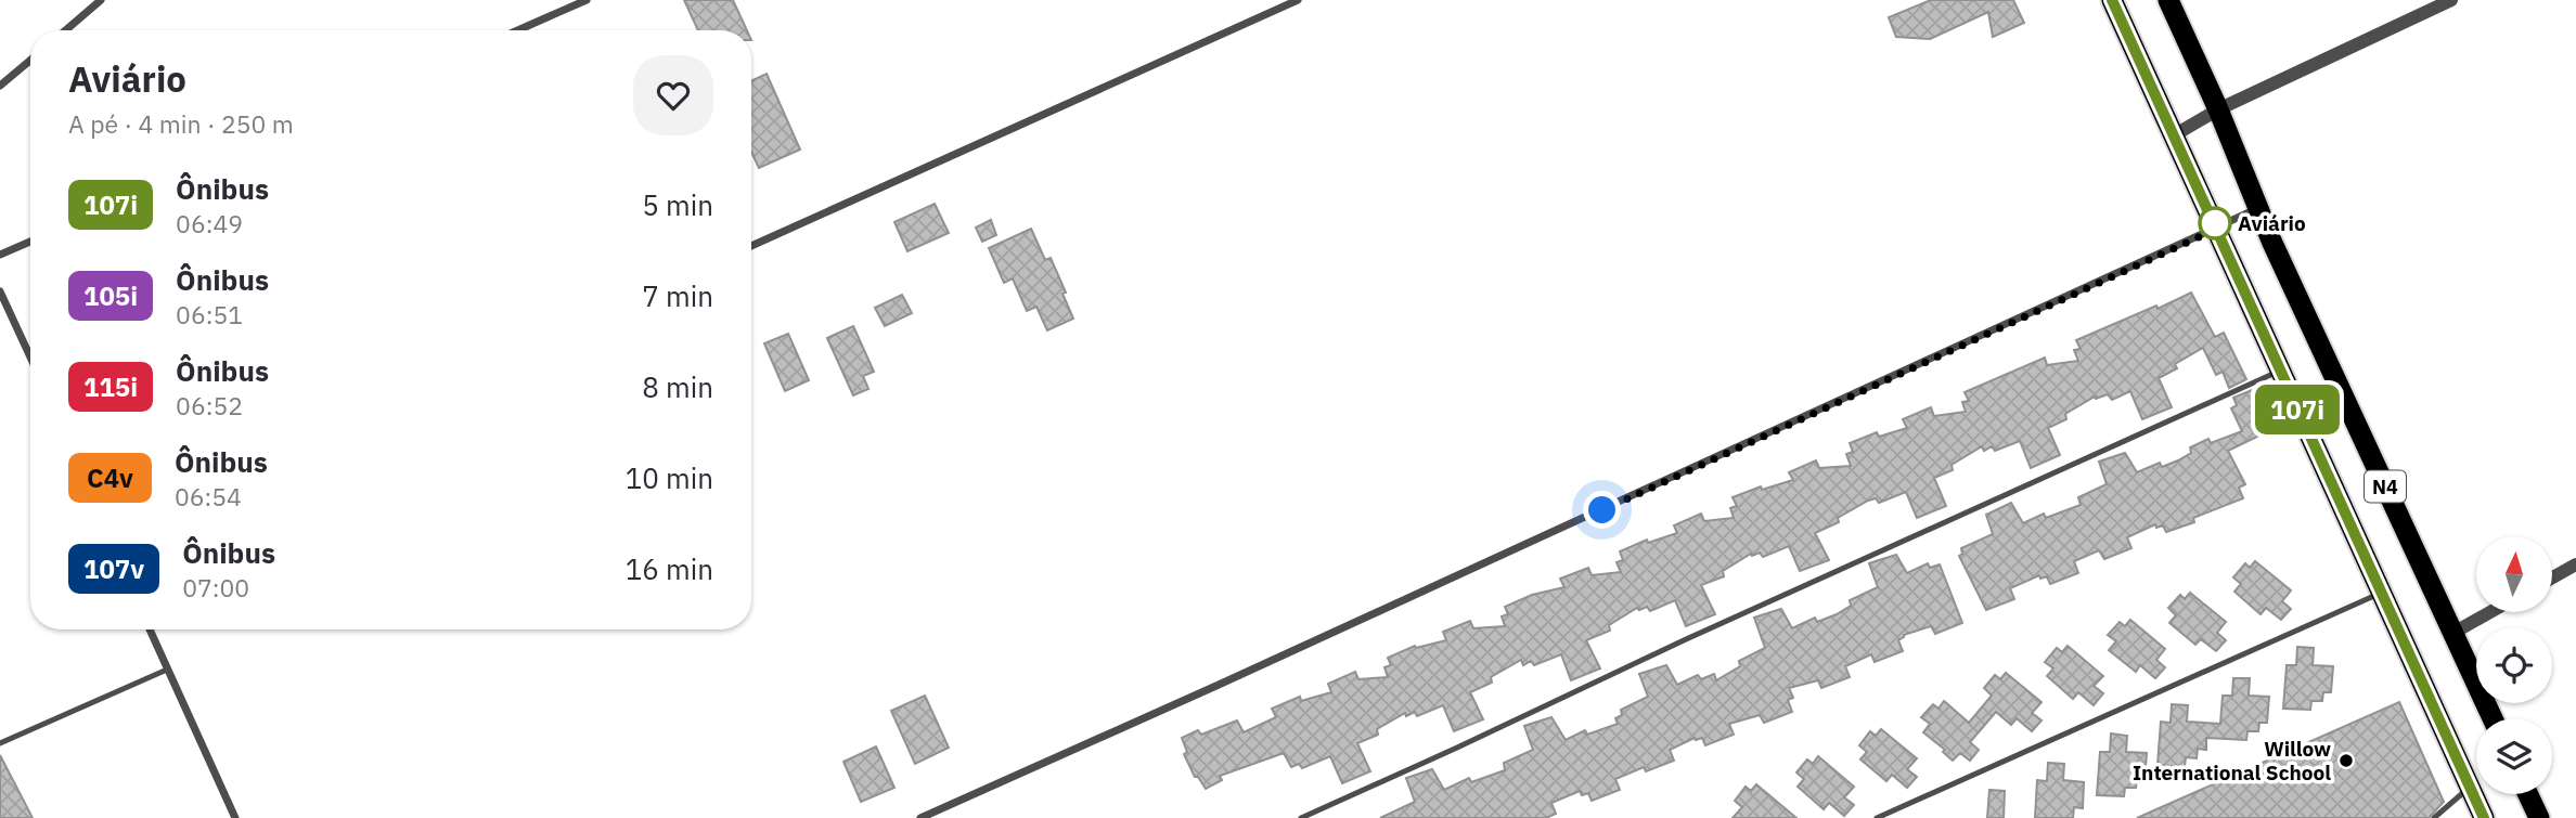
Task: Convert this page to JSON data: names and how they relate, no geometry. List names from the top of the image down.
{
  "streets": {
    "highway": ["N4"]
  },
  "places": ["Aviário", "Willow International School"],
  "lines": ["bus line 107i"],
  "north": "top",
  "page": {
    "on_map": "107i",
    "heading": ["Aviário", "A pé · 4 min · 250 m"],
    "list": [
      {
        "mark": "107i",
        "name": "Ônibus",
        "note": "06:49",
        "value": "5 min"
      },
      {
        "mark": "105i",
        "name": "Ônibus",
        "note": "06:51",
        "value": "7 min"
      },
      {
        "mark": "115i",
        "name": "Ônibus",
        "note": "06:52",
        "value": "8 min"
      },
      {
        "mark": "C4v",
        "name": "Ônibus",
        "note": "06:54",
        "value": "10 min"
      },
      {
        "mark": "107v",
        "name": "Ônibus",
        "note": "07:00",
        "value": "16 min"
      }
    ]
  }
}
